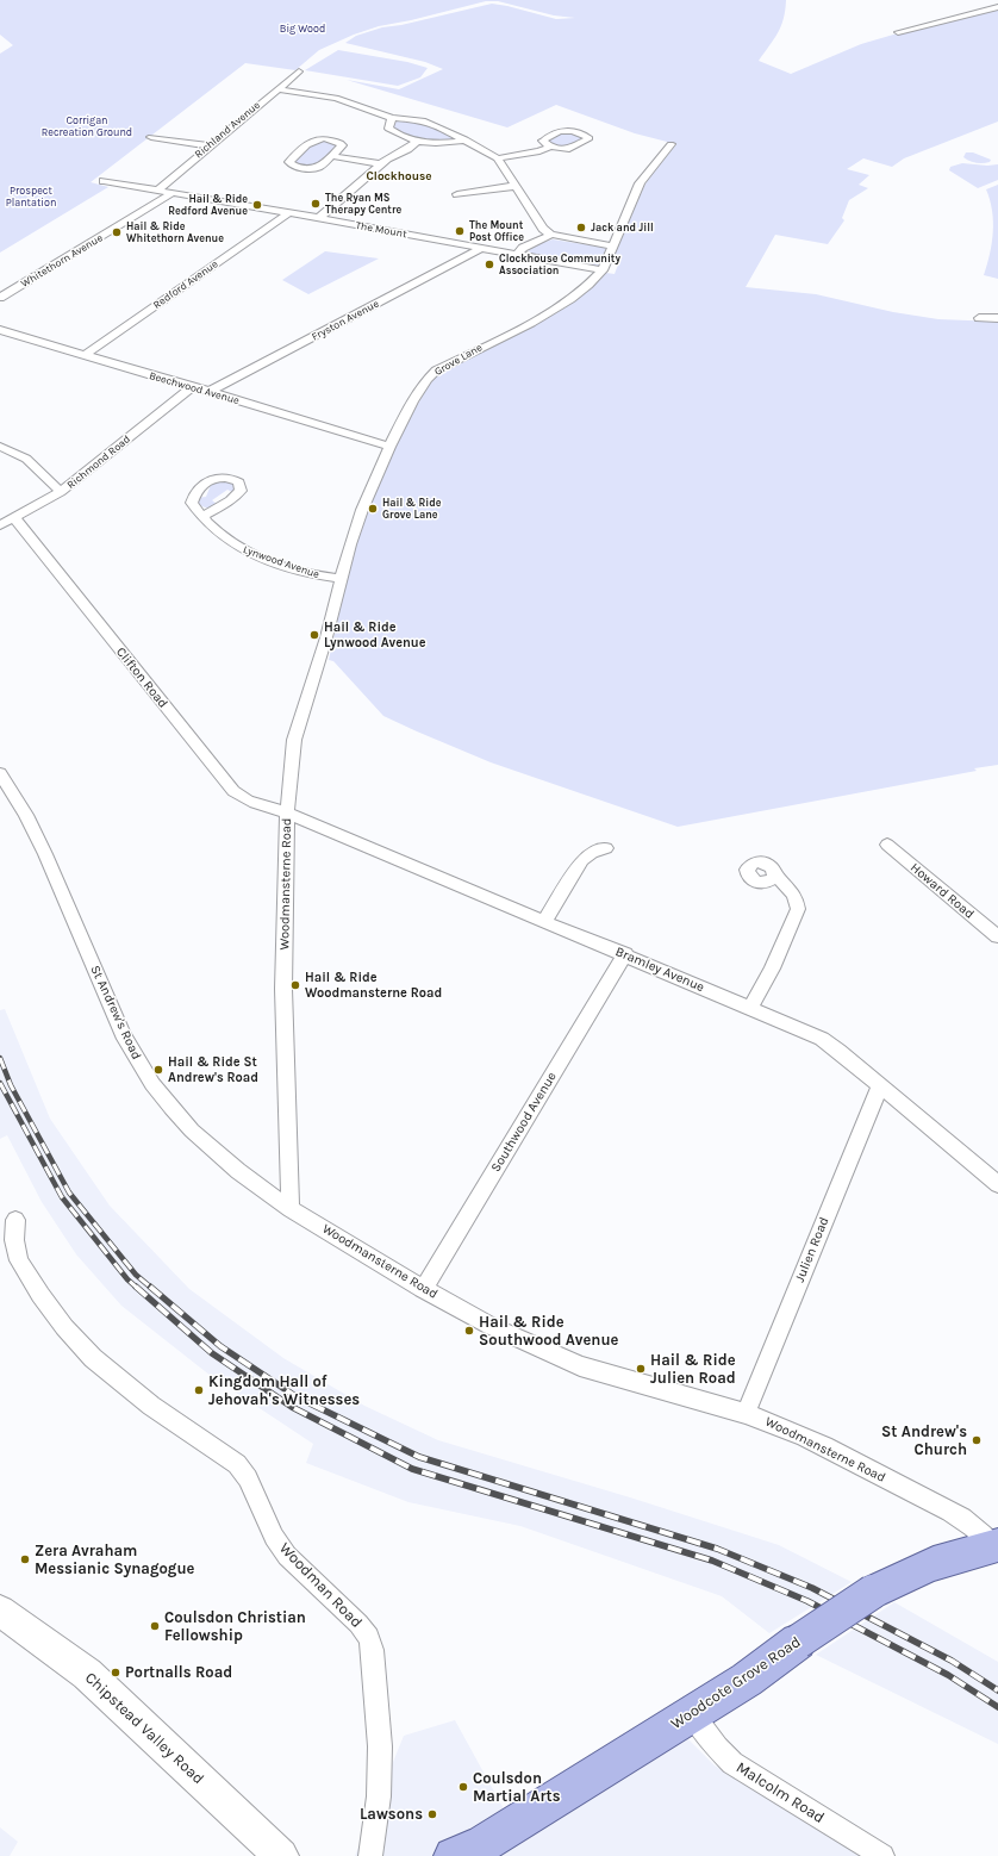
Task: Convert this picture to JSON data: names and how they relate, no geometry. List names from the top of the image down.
{
  "streets": {
    "main road": ["Woodcote Grove Road", "Chipstead Valley Road"],
    "street": [
      "Richland Avenue",
      "The Mount",
      "Whitethorn Avenue",
      "Redford Avenue",
      "Fryston Avenue",
      "Grove Lane",
      "Beechwood Avenue",
      "Richmond Road",
      "Lynwood Avenue",
      "Clifton Road",
      "Woodmansterne Road",
      "Howard Road",
      "Bramley Avenue",
      "St Andrew's Road",
      "Southwood Avenue",
      "Julien Road",
      "Woodman Road",
      "Malcolm Road"
    ]
  },
  "crossings": [
    ["Richland Avenue", "The Mount"],
    ["The Mount", "Whitethorn Avenue"],
    ["The Mount", "Redford Avenue"],
    ["The Mount", "Fryston Avenue"],
    ["The Mount", "Grove Lane"],
    ["Redford Avenue", "Beechwood Avenue"],
    ["Fryston Avenue", "Beechwood Avenue"],
    ["Grove Lane", "Beechwood Avenue"],
    ["Grove Lane", "Lynwood Avenue"],
    ["Grove Lane", "Woodmansterne Road"],
    ["Beechwood Avenue", "Richmond Road"],
    ["Richmond Road", "Clifton Road"],
    ["Clifton Road", "Woodmansterne Road"],
    ["Clifton Road", "Bramley Avenue"],
    ["Woodmansterne Road", "Bramley Avenue"],
    ["Woodmansterne Road", "St Andrew's Road"],
    ["Woodmansterne Road", "Southwood Avenue"],
    ["Woodmansterne Road", "Julien Road"],
    ["Woodmansterne Road", "Woodcote Grove Road"],
    ["Bramley Avenue", "Southwood Avenue"],
    ["Bramley Avenue", "Julien Road"],
    ["Woodcote Grove Road", "Malcolm Road"]
  ],
  "districts": ["Clockhouse"],
  "parks": ["Big Wood", "Corrigan Recreation Ground", "Prospect Plantation"],
  "places": [
    "The Ryan MS Therapy Centre",
    "Hail & Ride Redford Avenue",
    "Jack and Jill",
    "The Mount Post Office",
    "Hail & Ride Whitethorn Avenue",
    "Clockhouse Community Association",
    "Hail & Ride Grove Lane",
    "Hail & Ride Lynwood Avenue",
    "Hail & Ride Woodmansterne Road",
    "Hail & Ride St Andrew's Road",
    "Hail & Ride Southwood Avenue",
    "Hail & Ride Julien Road",
    "Kingdom Hall of Jehovah's Witnesses",
    "St Andrew's Church",
    "Zera Avraham Messianic Synagogue",
    "Coulsdon Christian Fellowship",
    "Portnalls Road",
    "Coulsdon Martial Arts",
    "Lawsons"
  ]
}
